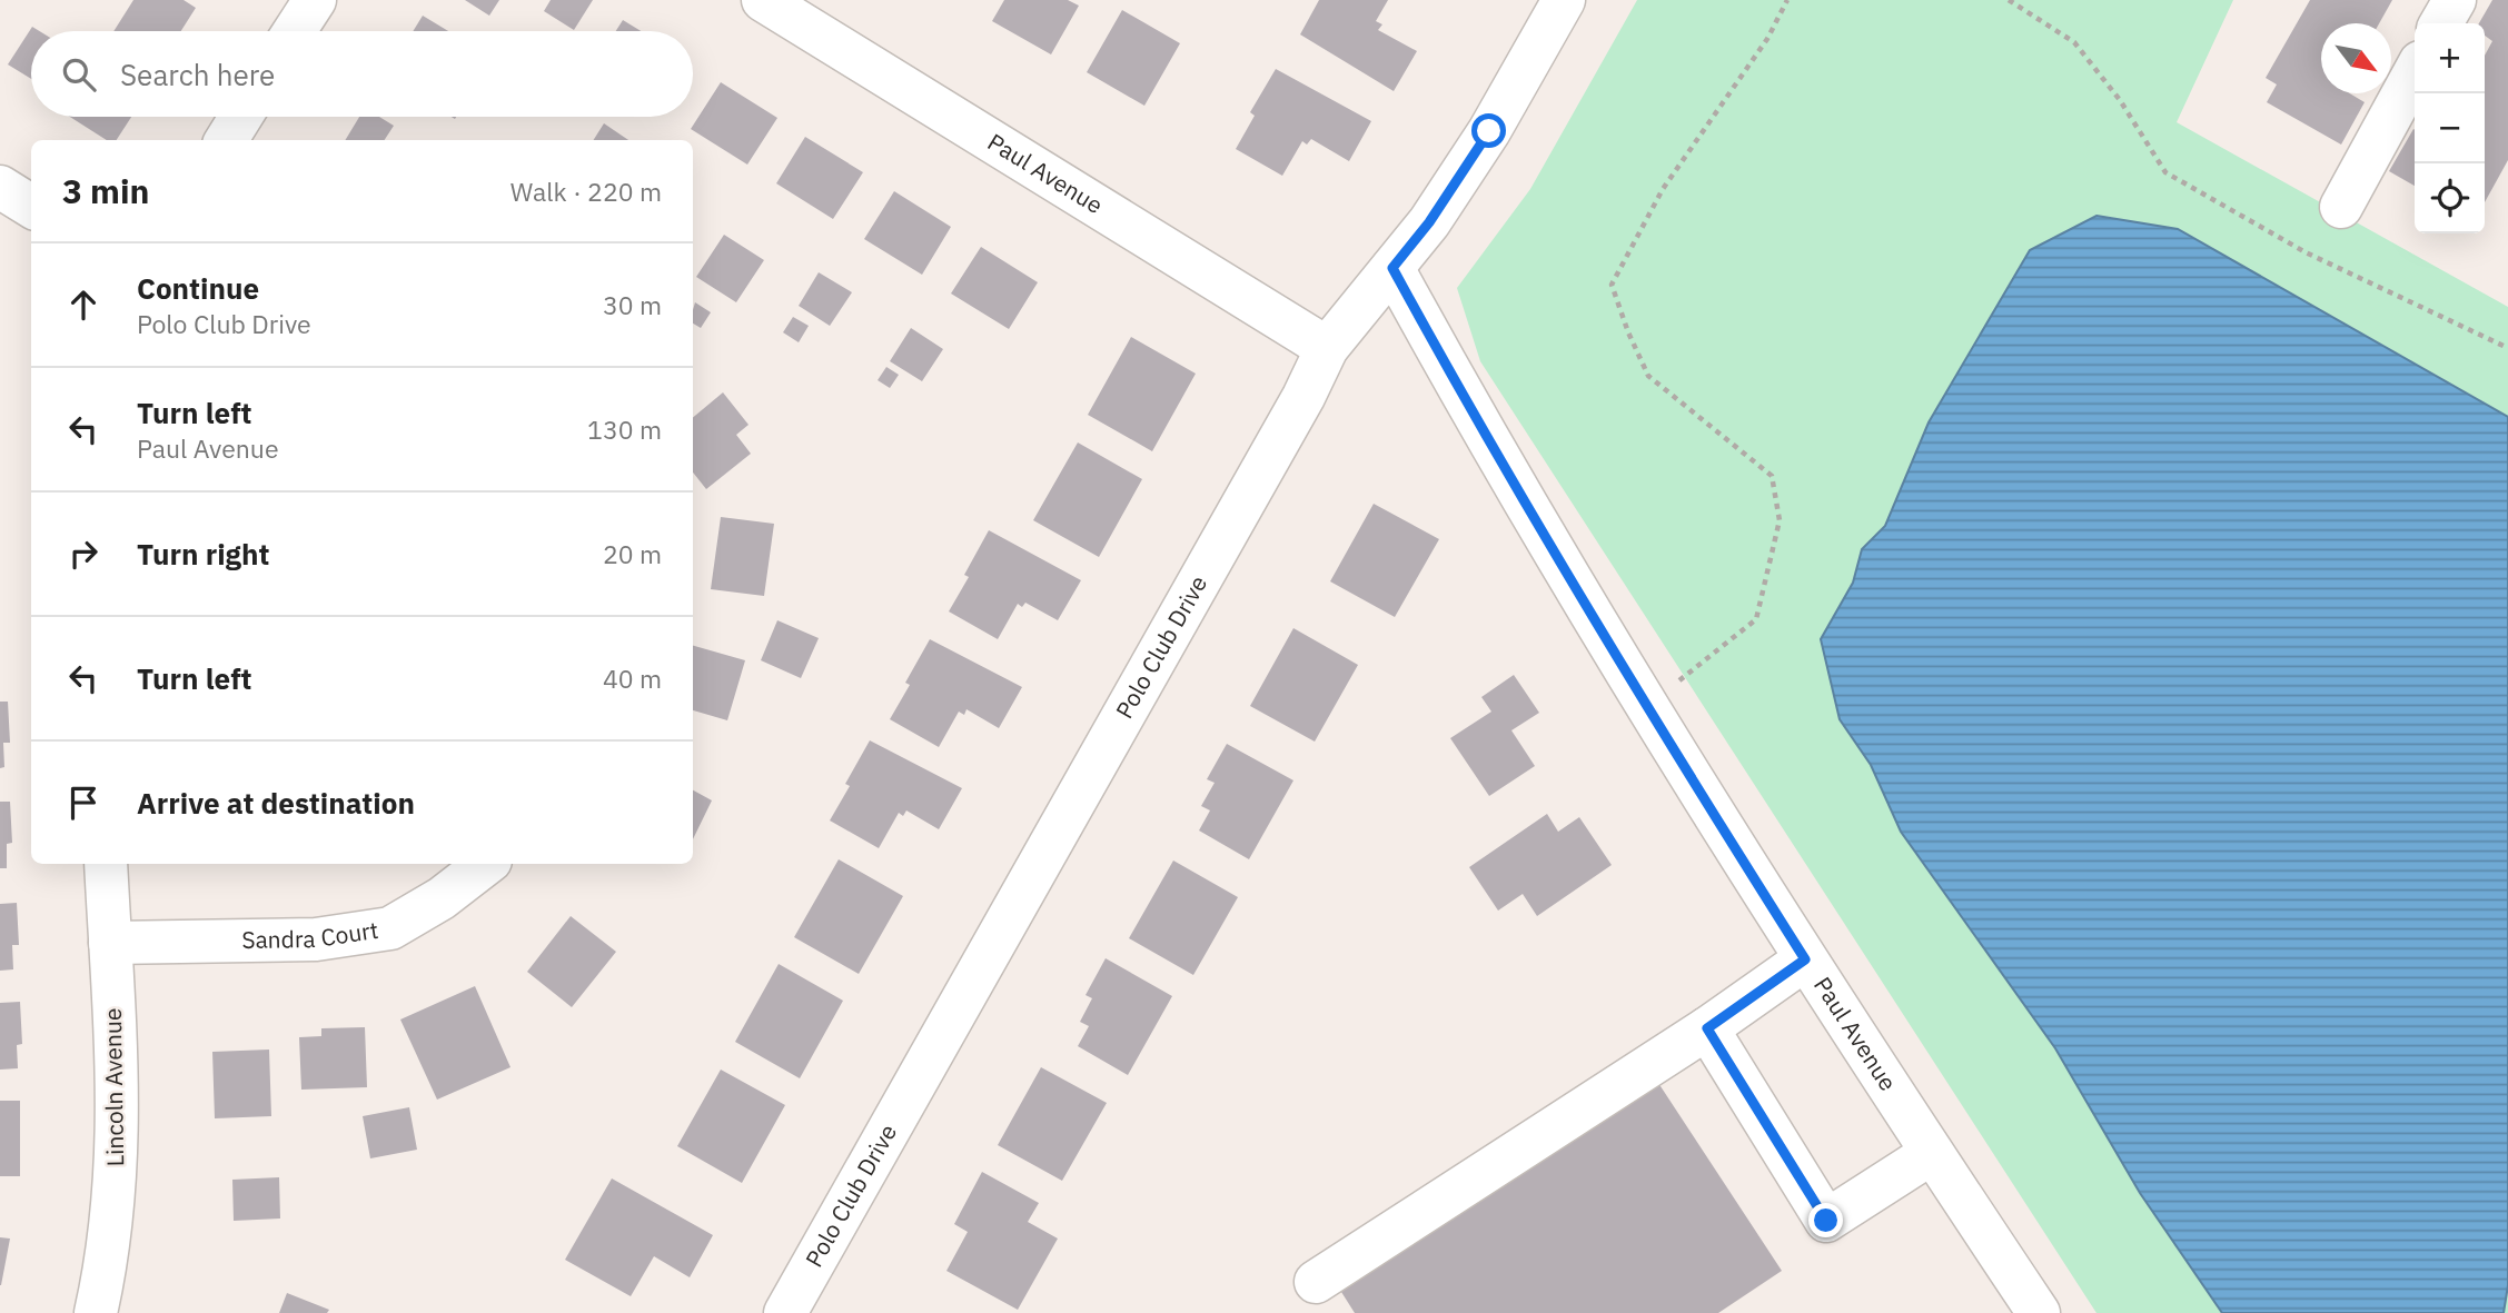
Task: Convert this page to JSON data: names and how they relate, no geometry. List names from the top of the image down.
{
  "streets": {
    "street": [
      "Paul Avenue",
      "Polo Club Drive",
      "Sandra Court",
      "Lincoln Avenue"
    ]
  },
  "crossings": [
    ["Paul Avenue", "Polo Club Drive"],
    ["Sandra Court", "Lincoln Avenue"]
  ],
  "north": "bottom right",
  "page": {
    "map_buttons": ["+", "−"],
    "search": "Search here",
    "heading": ["3 min", "Walk · 220 m"],
    "list": [
      ["Continue", "Polo Club Drive", "30 m"],
      ["Turn left", "Paul Avenue", "130 m"],
      ["Turn right", "20 m"],
      ["Turn left", "40 m"],
      "Arrive at destination"
    ]
  }
}
